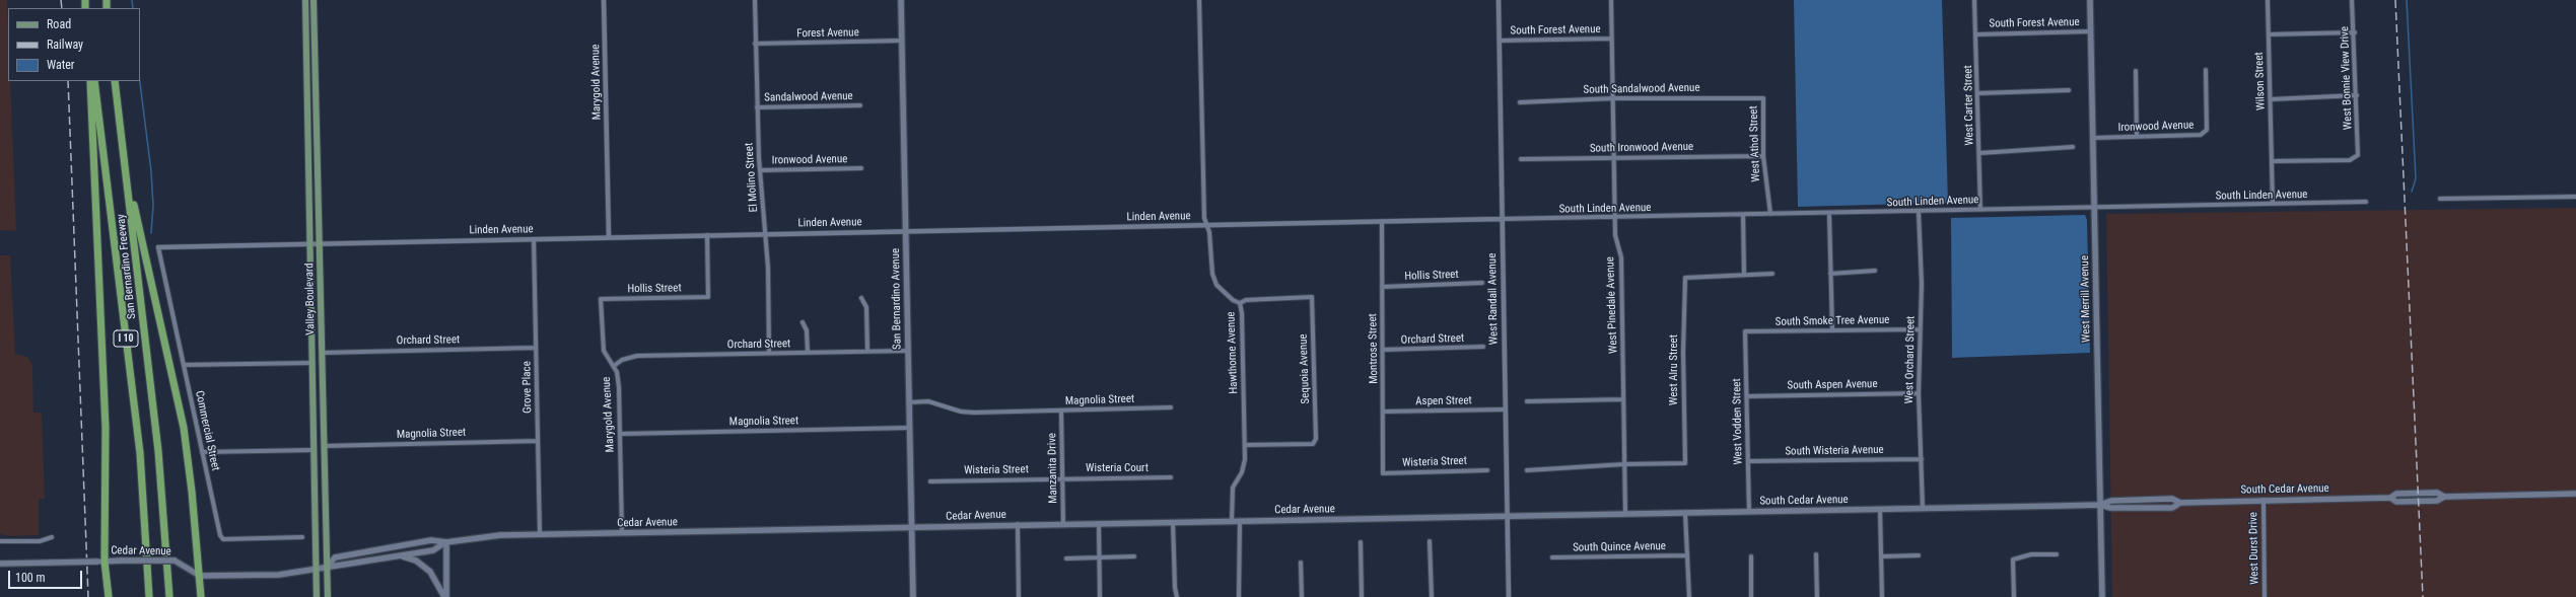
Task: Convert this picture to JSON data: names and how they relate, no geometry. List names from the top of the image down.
{
  "streets": {
    "highway": ["San Bernardino Freeway", "I 10"],
    "main road": [
      "Valley Boulevard",
      "San Bernardino Avenue",
      "West Merrill Avenue",
      "South Cedar Avenue",
      "Cedar Avenue"
    ],
    "street": [
      "South Forest Avenue",
      "Forest Avenue",
      "West Bonnie View Drive",
      "Wilson Street",
      "Marygold Avenue",
      "South Sandalwood Avenue",
      "Sandalwood Avenue",
      "West Carter Street",
      "Ironwood Avenue",
      "West Athol Street",
      "South Ironwood Avenue",
      "El Molino Street",
      "South Linden Avenue",
      "Linden Avenue",
      "Hollis Street",
      "West Randall Avenue",
      "West Pinedale Avenue",
      "South Smoke Tree Avenue",
      "Orchard Street",
      "Montrose Street",
      "Hawthorne Avenue",
      "West Orchard Street",
      "Sequoia Avenue",
      "West Alru Street",
      "South Aspen Avenue",
      "Grove Place",
      "Magnolia Street",
      "Aspen Street",
      "West Vodden Street",
      "Commercial Street",
      "South Wisteria Avenue",
      "Wisteria Street",
      "Manzanita Drive",
      "Wisteria Court",
      "South Quince Avenue",
      "West Durst Drive"
    ]
  },
  "crossings": [
    ["South Forest Avenue", "West Carter Street"],
    ["South Forest Avenue", "West Randall Avenue"],
    ["South Forest Avenue", "West Merrill Avenue"],
    ["South Forest Avenue", "West Pinedale Avenue"],
    ["Forest Avenue", "El Molino Street"],
    ["Forest Avenue", "San Bernardino Avenue"],
    ["West Bonnie View Drive", "Wilson Street"],
    ["Wilson Street", "South Linden Avenue"],
    ["Marygold Avenue", "Linden Avenue"],
    ["Marygold Avenue", "Hollis Street"],
    ["Marygold Avenue", "Orchard Street"],
    ["Marygold Avenue", "Magnolia Street"],
    ["Marygold Avenue", "Cedar Avenue"],
    ["South Sandalwood Avenue", "West Athol Street"],
    ["South Sandalwood Avenue", "West Pinedale Avenue"],
    ["Sandalwood Avenue", "El Molino Street"],
    ["West Carter Street", "South Linden Avenue"],
    ["Ironwood Avenue", "El Molino Street"],
    ["Ironwood Avenue", "West Merrill Avenue"],
    ["West Athol Street", "South Ironwood Avenue"],
    ["West Athol Street", "South Linden Avenue"],
    ["South Ironwood Avenue", "West Pinedale Avenue"],
    ["El Molino Street", "Linden Avenue"],
    ["El Molino Street", "Orchard Street"],
    ["South Linden Avenue", "Linden Avenue"],
    ["South Linden Avenue", "West Randall Avenue"],
    ["South Linden Avenue", "West Merrill Avenue"],
    ["South Linden Avenue", "West Pinedale Avenue"],
    ["South Linden Avenue", "West Orchard Street"],
    ["Linden Avenue", "Hollis Street"],
    ["Linden Avenue", "Valley Boulevard"],
    ["Linden Avenue", "San Bernardino Avenue"],
    ["Linden Avenue", "West Randall Avenue"],
    ["Linden Avenue", "Montrose Street"],
    ["Linden Avenue", "Hawthorne Avenue"],
    ["Linden Avenue", "Grove Place"],
    ["Linden Avenue", "Commercial Street"],
    ["Hollis Street", "Montrose Street"],
    ["Valley Boulevard", "Orchard Street"],
    ["Valley Boulevard", "Magnolia Street"],
    ["Valley Boulevard", "Cedar Avenue"],
    ["San Bernardino Avenue", "Orchard Street"],
    ["San Bernardino Avenue", "Magnolia Street"],
    ["San Bernardino Avenue", "Cedar Avenue"],
    ["West Randall Avenue", "Aspen Street"],
    ["West Randall Avenue", "South Cedar Avenue"],
    ["West Randall Avenue", "Cedar Avenue"],
    ["West Merrill Avenue", "South Cedar Avenue"],
    ["West Pinedale Avenue", "West Alru Street"],
    ["West Pinedale Avenue", "South Cedar Avenue"],
    ["South Smoke Tree Avenue", "West Orchard Street"],
    ["South Smoke Tree Avenue", "West Vodden Street"],
    ["Orchard Street", "Montrose Street"],
    ["Orchard Street", "Grove Place"],
    ["Montrose Street", "Aspen Street"],
    ["Montrose Street", "Wisteria Street"],
    ["Hawthorne Avenue", "Sequoia Avenue"],
    ["Hawthorne Avenue", "Cedar Avenue"],
    ["West Orchard Street", "South Aspen Avenue"],
    ["West Orchard Street", "South Wisteria Avenue"],
    ["West Orchard Street", "South Cedar Avenue"],
    ["South Aspen Avenue", "West Vodden Street"],
    ["Grove Place", "Magnolia Street"],
    ["Grove Place", "Cedar Avenue"],
    ["Magnolia Street", "Manzanita Drive"],
    ["West Vodden Street", "South Wisteria Avenue"],
    ["West Vodden Street", "South Cedar Avenue"],
    ["Wisteria Street", "Manzanita Drive"],
    ["Wisteria Street", "Wisteria Court"],
    ["Manzanita Drive", "Wisteria Court"],
    ["Manzanita Drive", "Cedar Avenue"],
    ["South Cedar Avenue", "Cedar Avenue"],
    ["South Cedar Avenue", "West Durst Drive"]
  ],
  "legend": ["Road", "Railway", "Water"],
  "scale_bar": "100 m"
}
